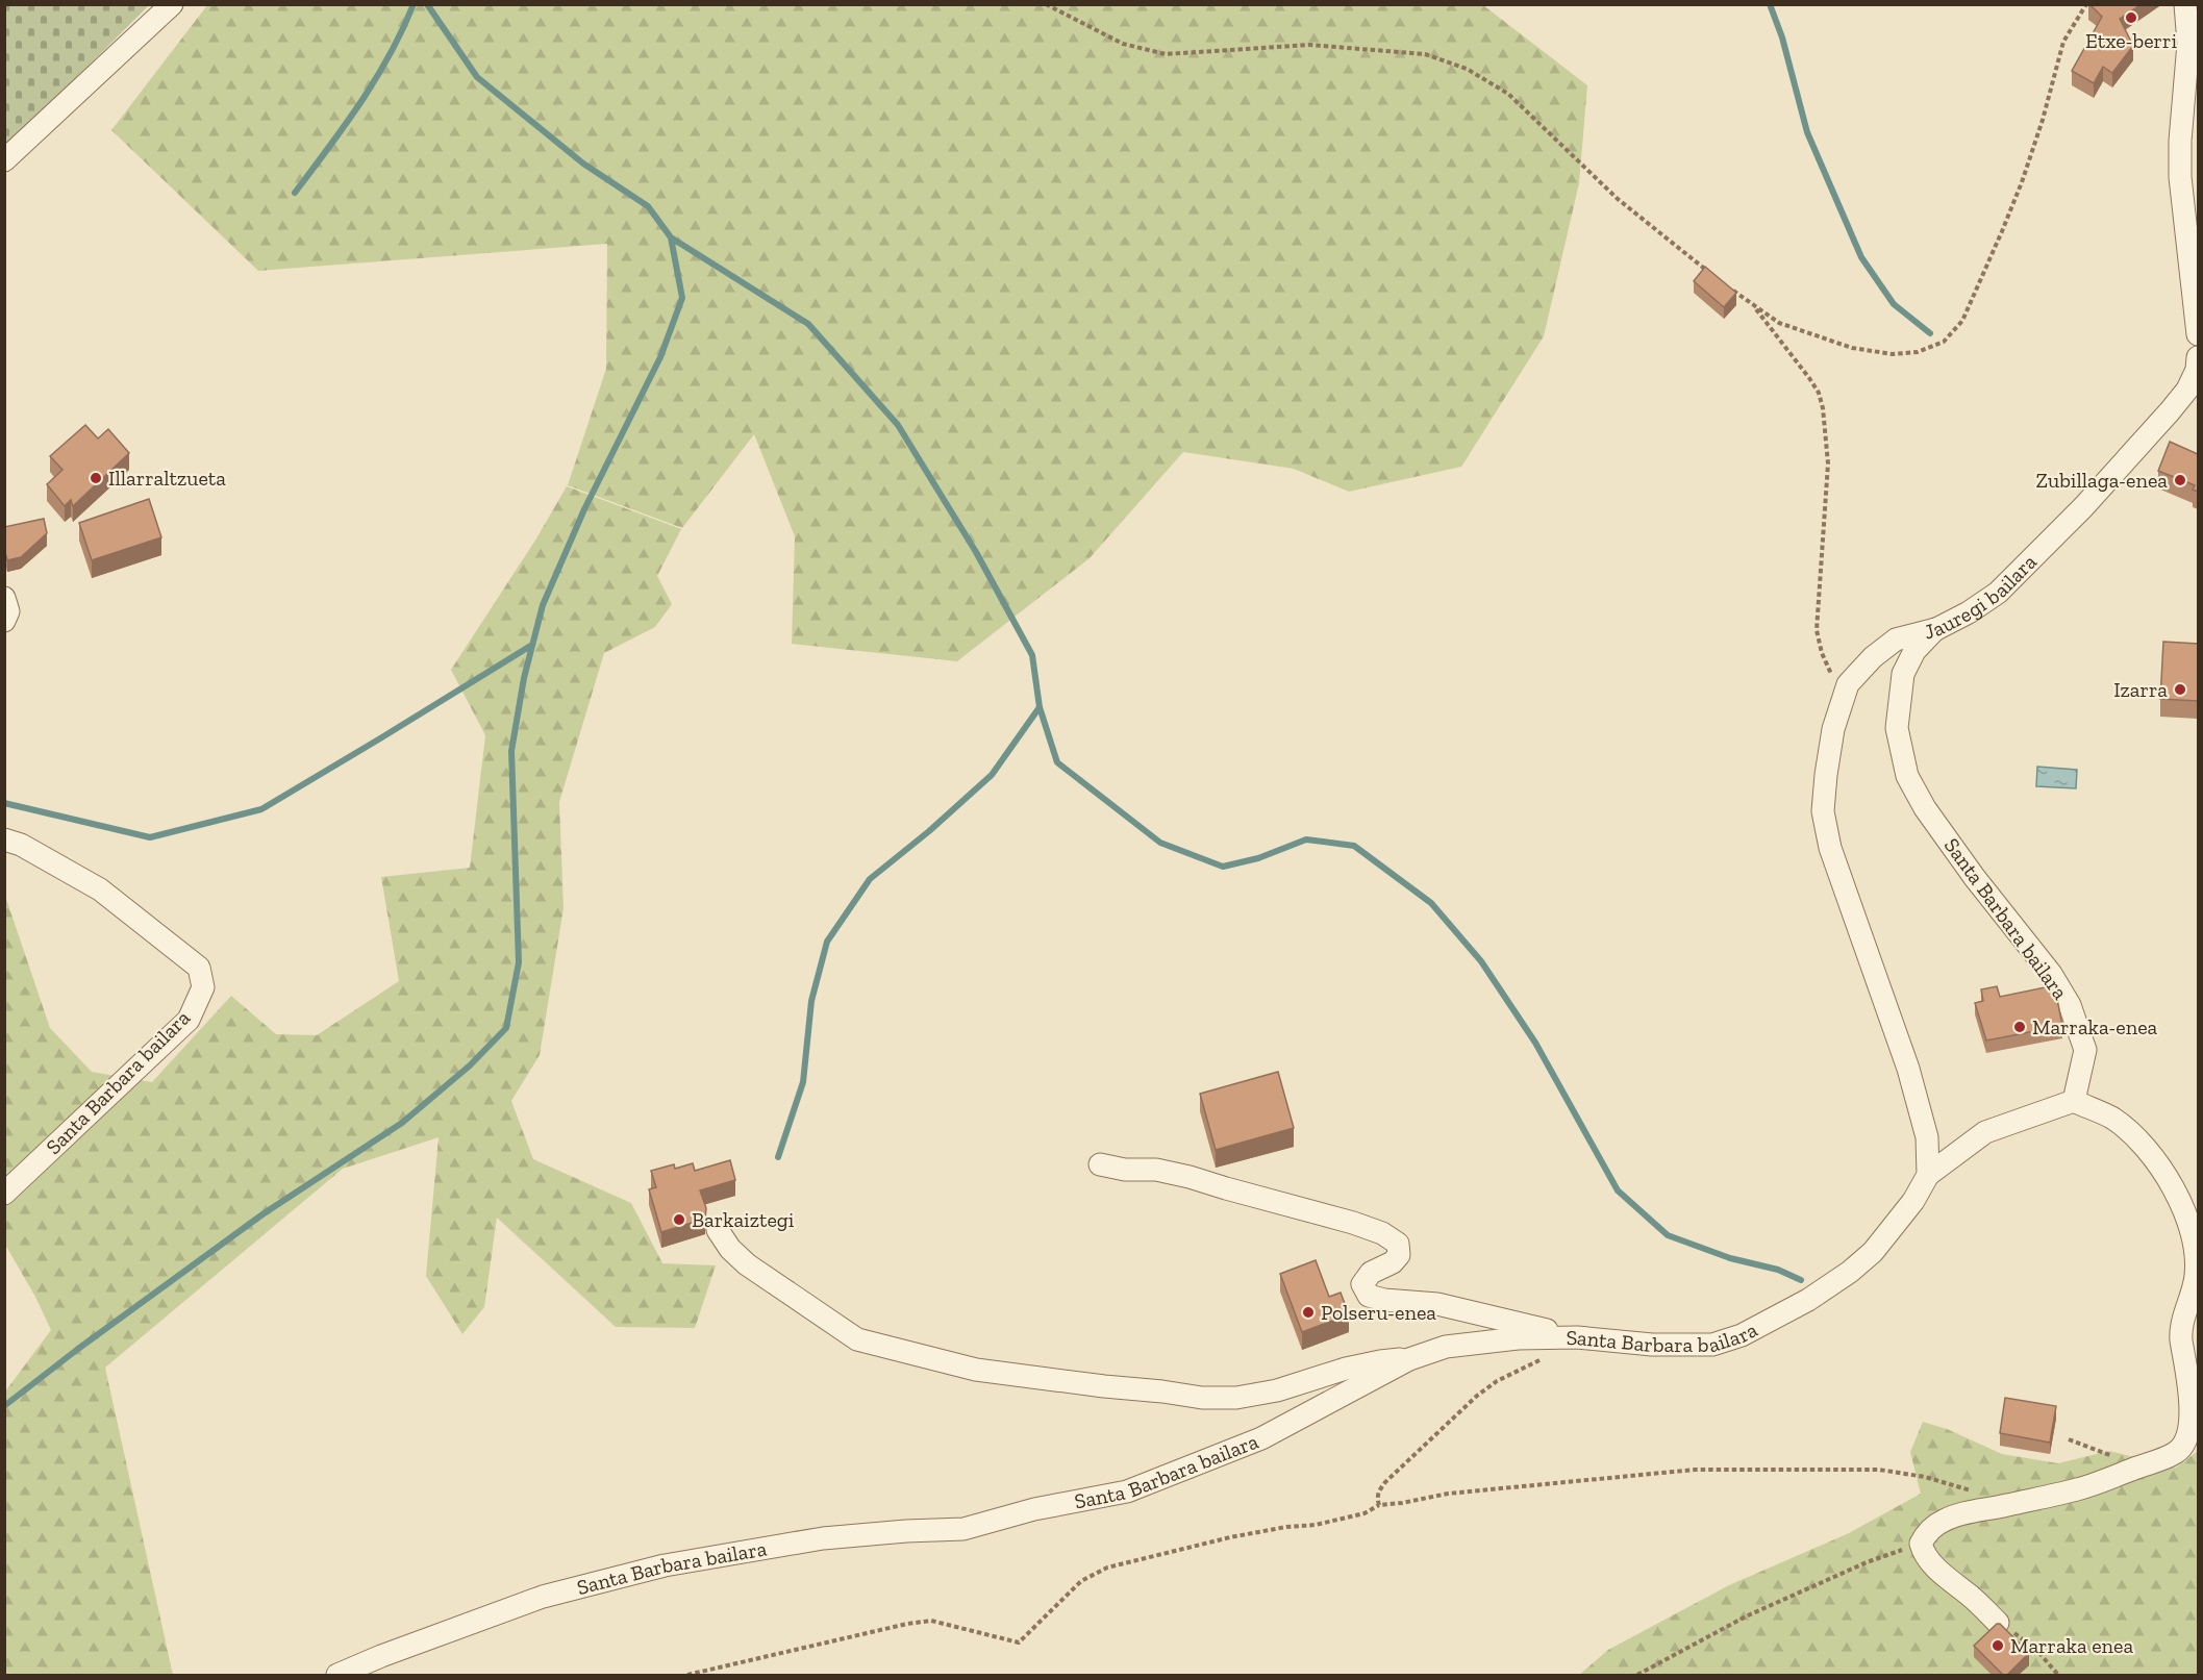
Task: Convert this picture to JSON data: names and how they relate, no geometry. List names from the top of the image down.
{
  "streets": {
    "street": ["Jauregi bailara", "Santa Barbara bailara"]
  },
  "crossings": [
    ["Jauregi bailara", "Santa Barbara bailara"]
  ],
  "places": [
    "Etxe-berri",
    "Illarraltzueta",
    "Zubillaga-enea",
    "Izarra",
    "Marraka-enea",
    "Barkaiztegi",
    "Polseru-enea",
    "Marraka enea"
  ]
}
